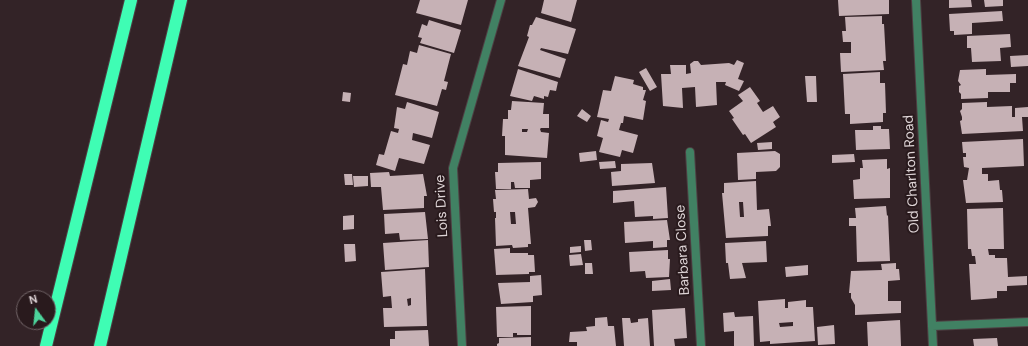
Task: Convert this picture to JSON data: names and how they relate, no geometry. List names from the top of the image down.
{
  "streets": {
    "street": ["Old Charlton Road", "Lois Drive", "Barbara Close"]
  },
  "north": "top"
}
